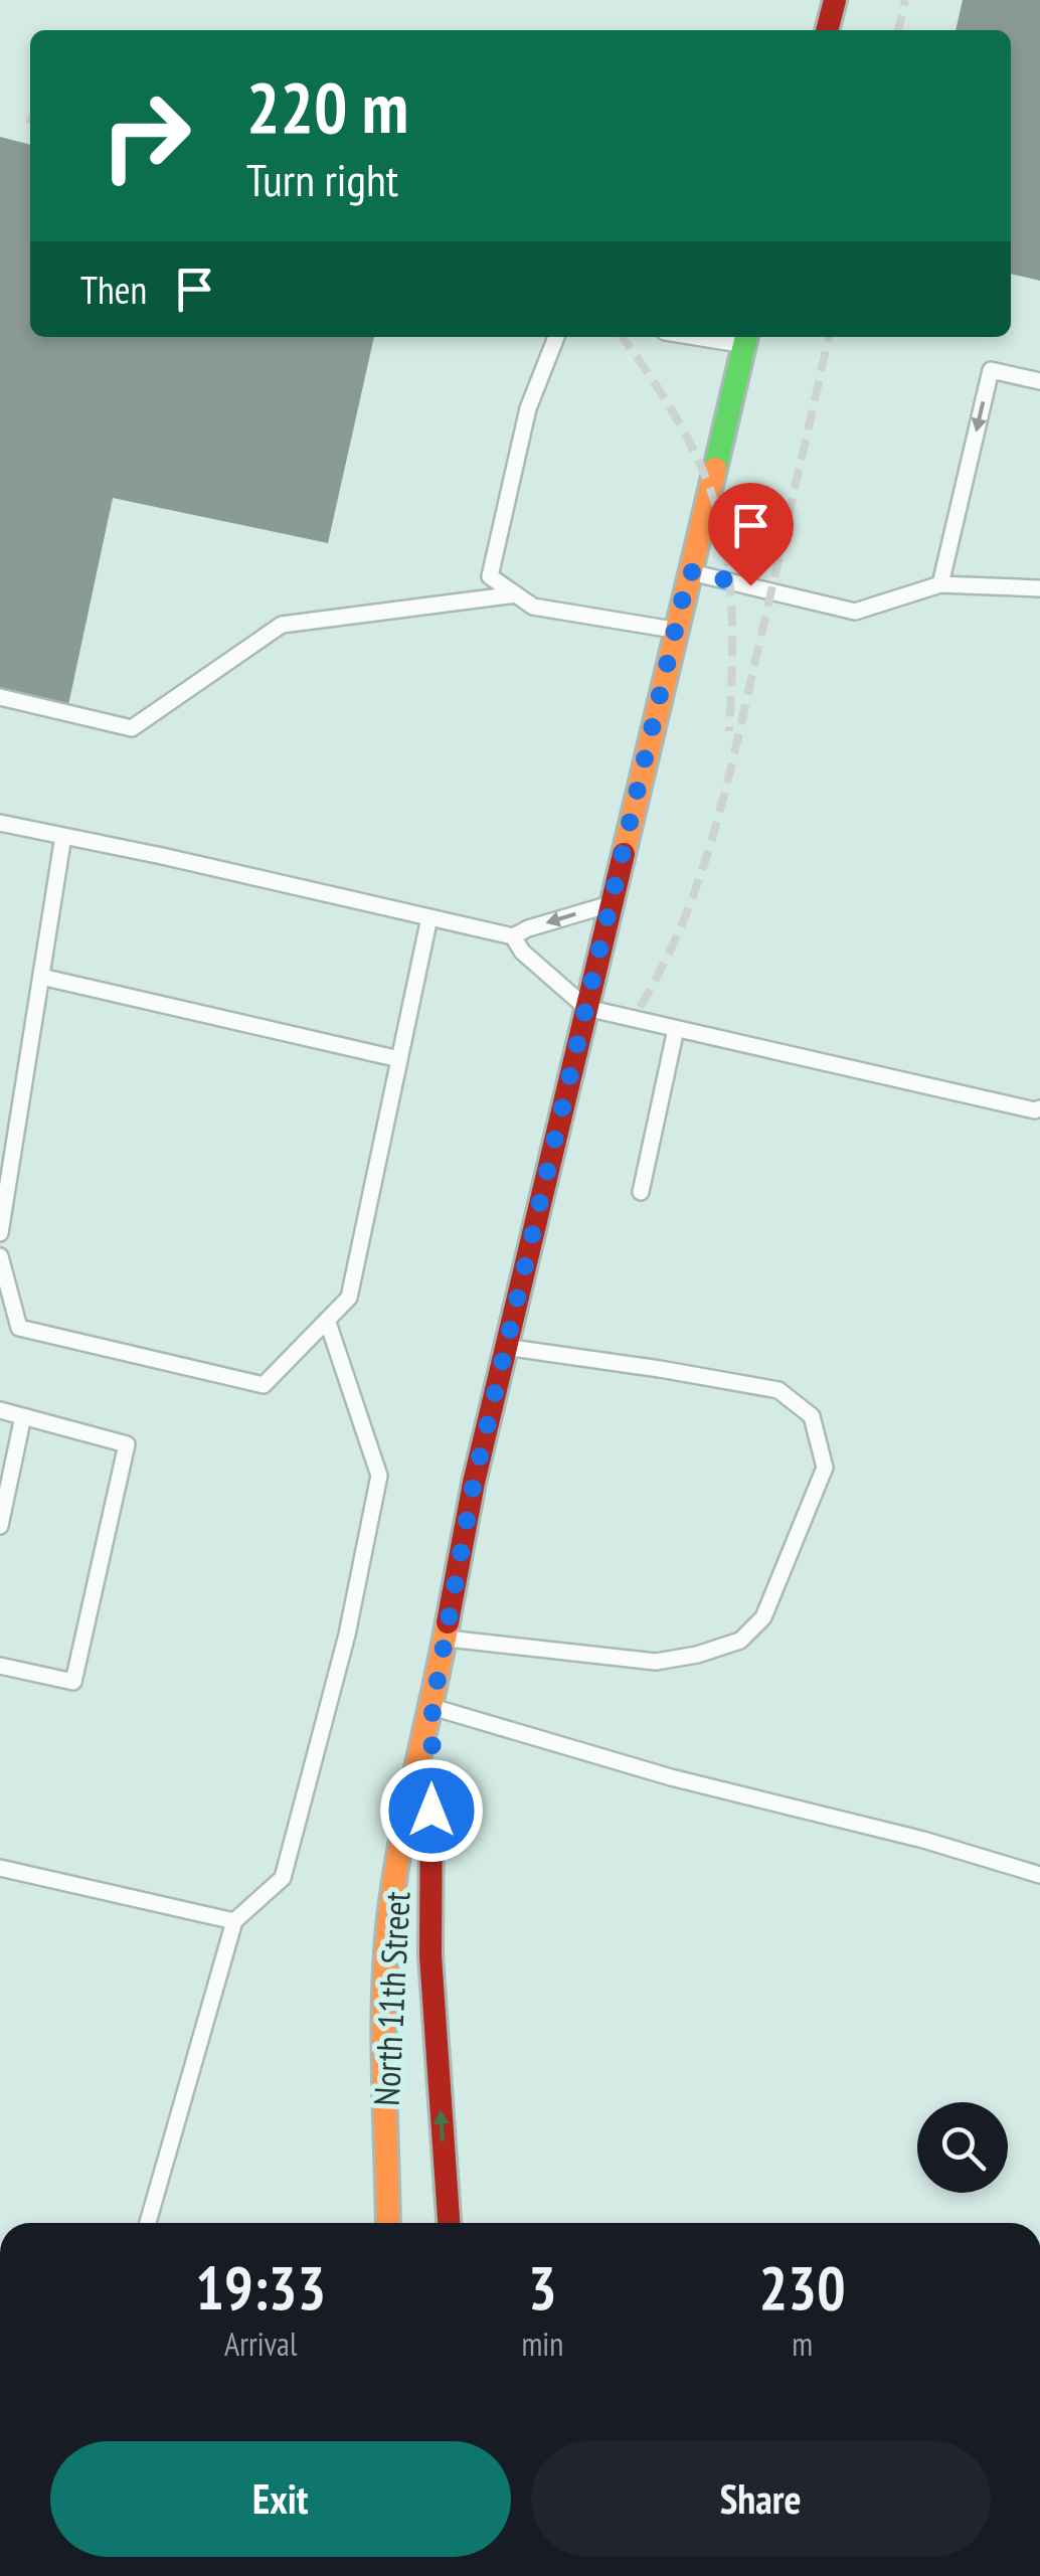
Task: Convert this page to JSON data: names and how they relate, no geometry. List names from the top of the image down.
{
  "streets": {
    "main road": ["North 11th Street"]
  },
  "page": {
    "turn": ["220 m", "Turn right"],
    "then": "Then",
    "eta": [
      "19:33",
      "Arrival",
      "3",
      "min",
      "230",
      "m"
    ],
    "buttons": ["Exit", "Share"]
  }
}
